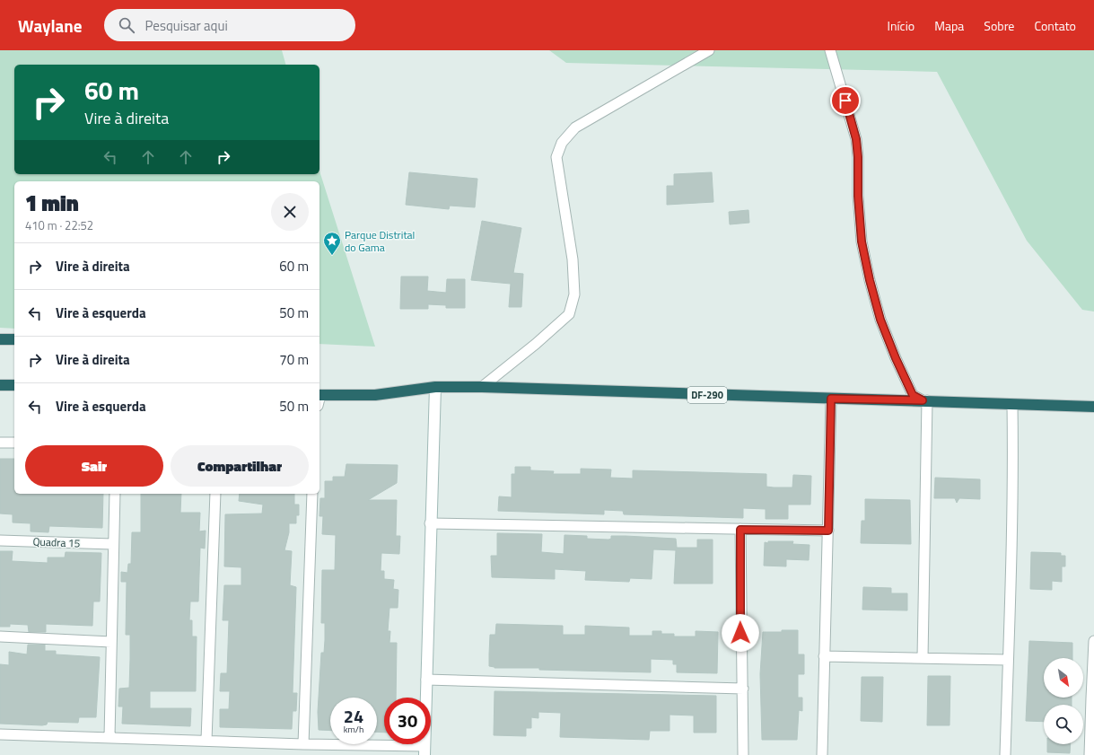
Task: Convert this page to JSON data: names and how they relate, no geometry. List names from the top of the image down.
{
  "streets": {
    "highway": ["DF-290"],
    "street": ["Quadra 15"]
  },
  "places": {
    "place": ["Parque Distrital do Gama"]
  },
  "north": "bottom right",
  "page": {
    "header": "Waylane",
    "search": "Pesquisar aqui",
    "nav": [
      "Início",
      "Mapa",
      "Sobre",
      "Contato"
    ],
    "turn": ["60 m", "Vire à direita"],
    "heading": ["1 min", "410 m · 22:52"],
    "list": [
      {
        "name": "Vire à direita",
        "value": "60 m"
      },
      {
        "name": "Vire à esquerda",
        "value": "50 m"
      },
      {
        "name": "Vire à direita",
        "value": "70 m"
      },
      {
        "name": "Vire à esquerda",
        "value": "50 m"
      }
    ],
    "buttons": ["Sair", "Compartilhar"],
    "speed": "24 km/h",
    "limit": "30"
  }
}
